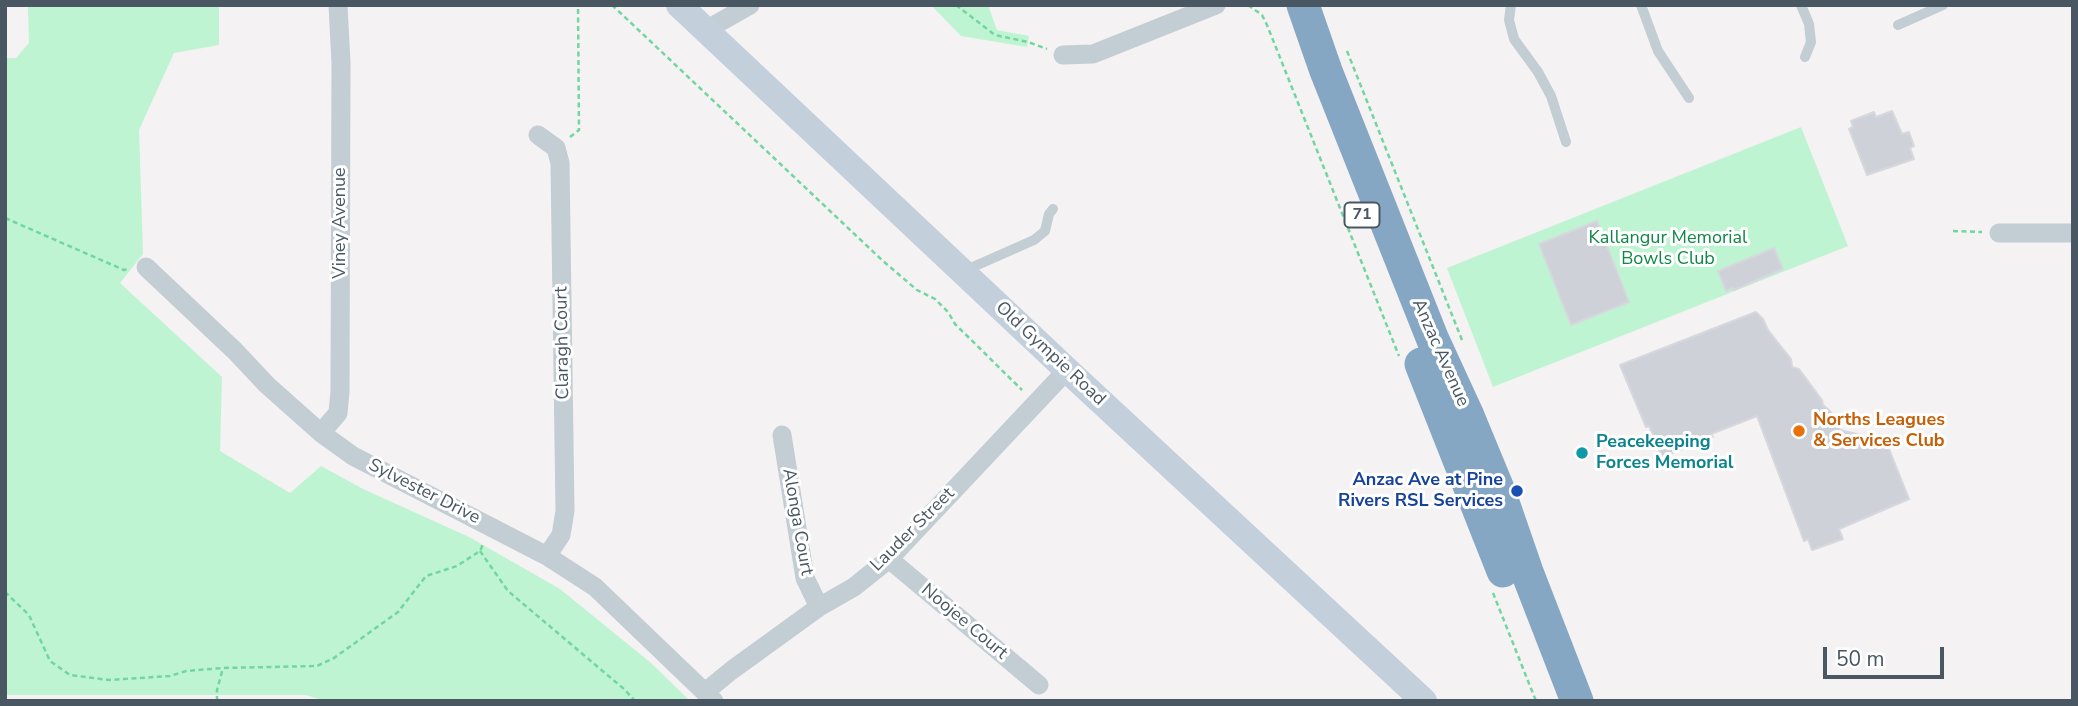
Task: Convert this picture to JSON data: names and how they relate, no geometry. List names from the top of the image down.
{
  "streets": {
    "highway": ["71", "Anzac Avenue"],
    "main road": ["Old Gympie Road"],
    "street": [
      "Viney Avenue",
      "Claragh Court",
      "Sylvester Drive",
      "Alonga Court",
      "Lauder Street",
      "Noojee Court"
    ]
  },
  "crossings": [
    ["Viney Avenue", "Sylvester Drive"],
    ["Claragh Court", "Sylvester Drive"],
    ["Old Gympie Road", "Lauder Street"],
    ["Sylvester Drive", "Lauder Street"],
    ["Alonga Court", "Lauder Street"],
    ["Lauder Street", "Noojee Court"]
  ],
  "parks": ["Kallangur Memorial Bowls Club"],
  "places": ["Norths Leagues & Services Club", "Peacekeeping Forces Memorial", "Anzac Ave at Pine Rivers RSL Services"],
  "scale_bar": "50 m"
}
